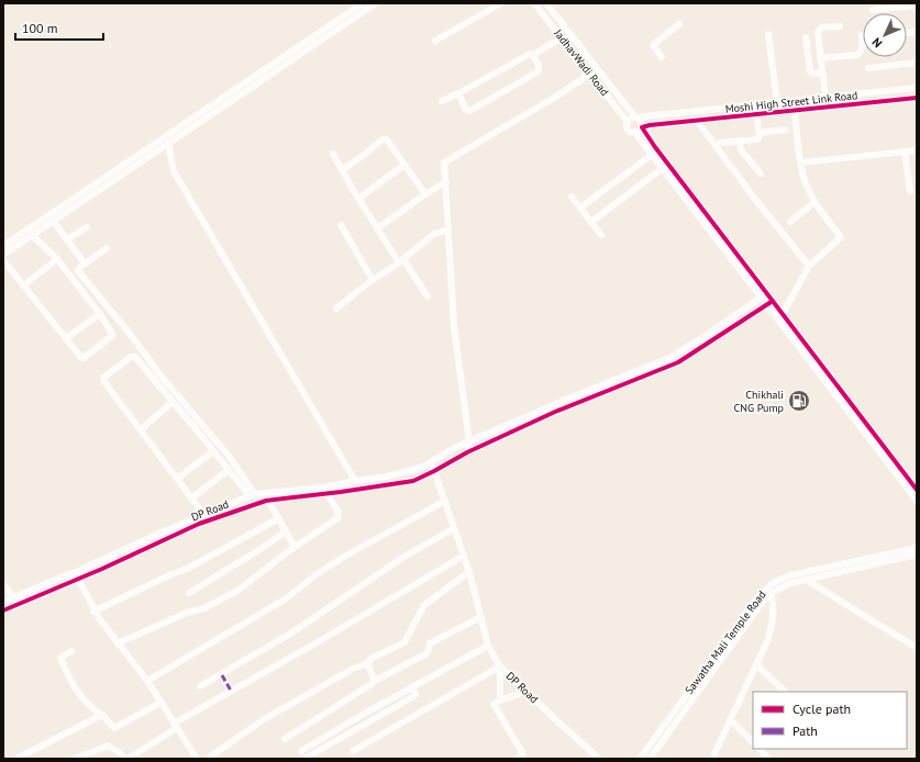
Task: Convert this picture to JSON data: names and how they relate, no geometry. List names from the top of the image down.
{
  "streets": {
    "street": [
      "JadhavWadi Road",
      "Moshi High Street Link Road",
      "DP Road",
      "Sawatha Mali Temple Road"
    ]
  },
  "crossings": [
    ["JadhavWadi Road", "Moshi High Street Link Road"]
  ],
  "places": {
    "fuel station": ["Chikhali CNG Pump"]
  },
  "legend": ["Cycle path", "Path"],
  "scale_bar": "100 m",
  "north": "bottom left"
}
